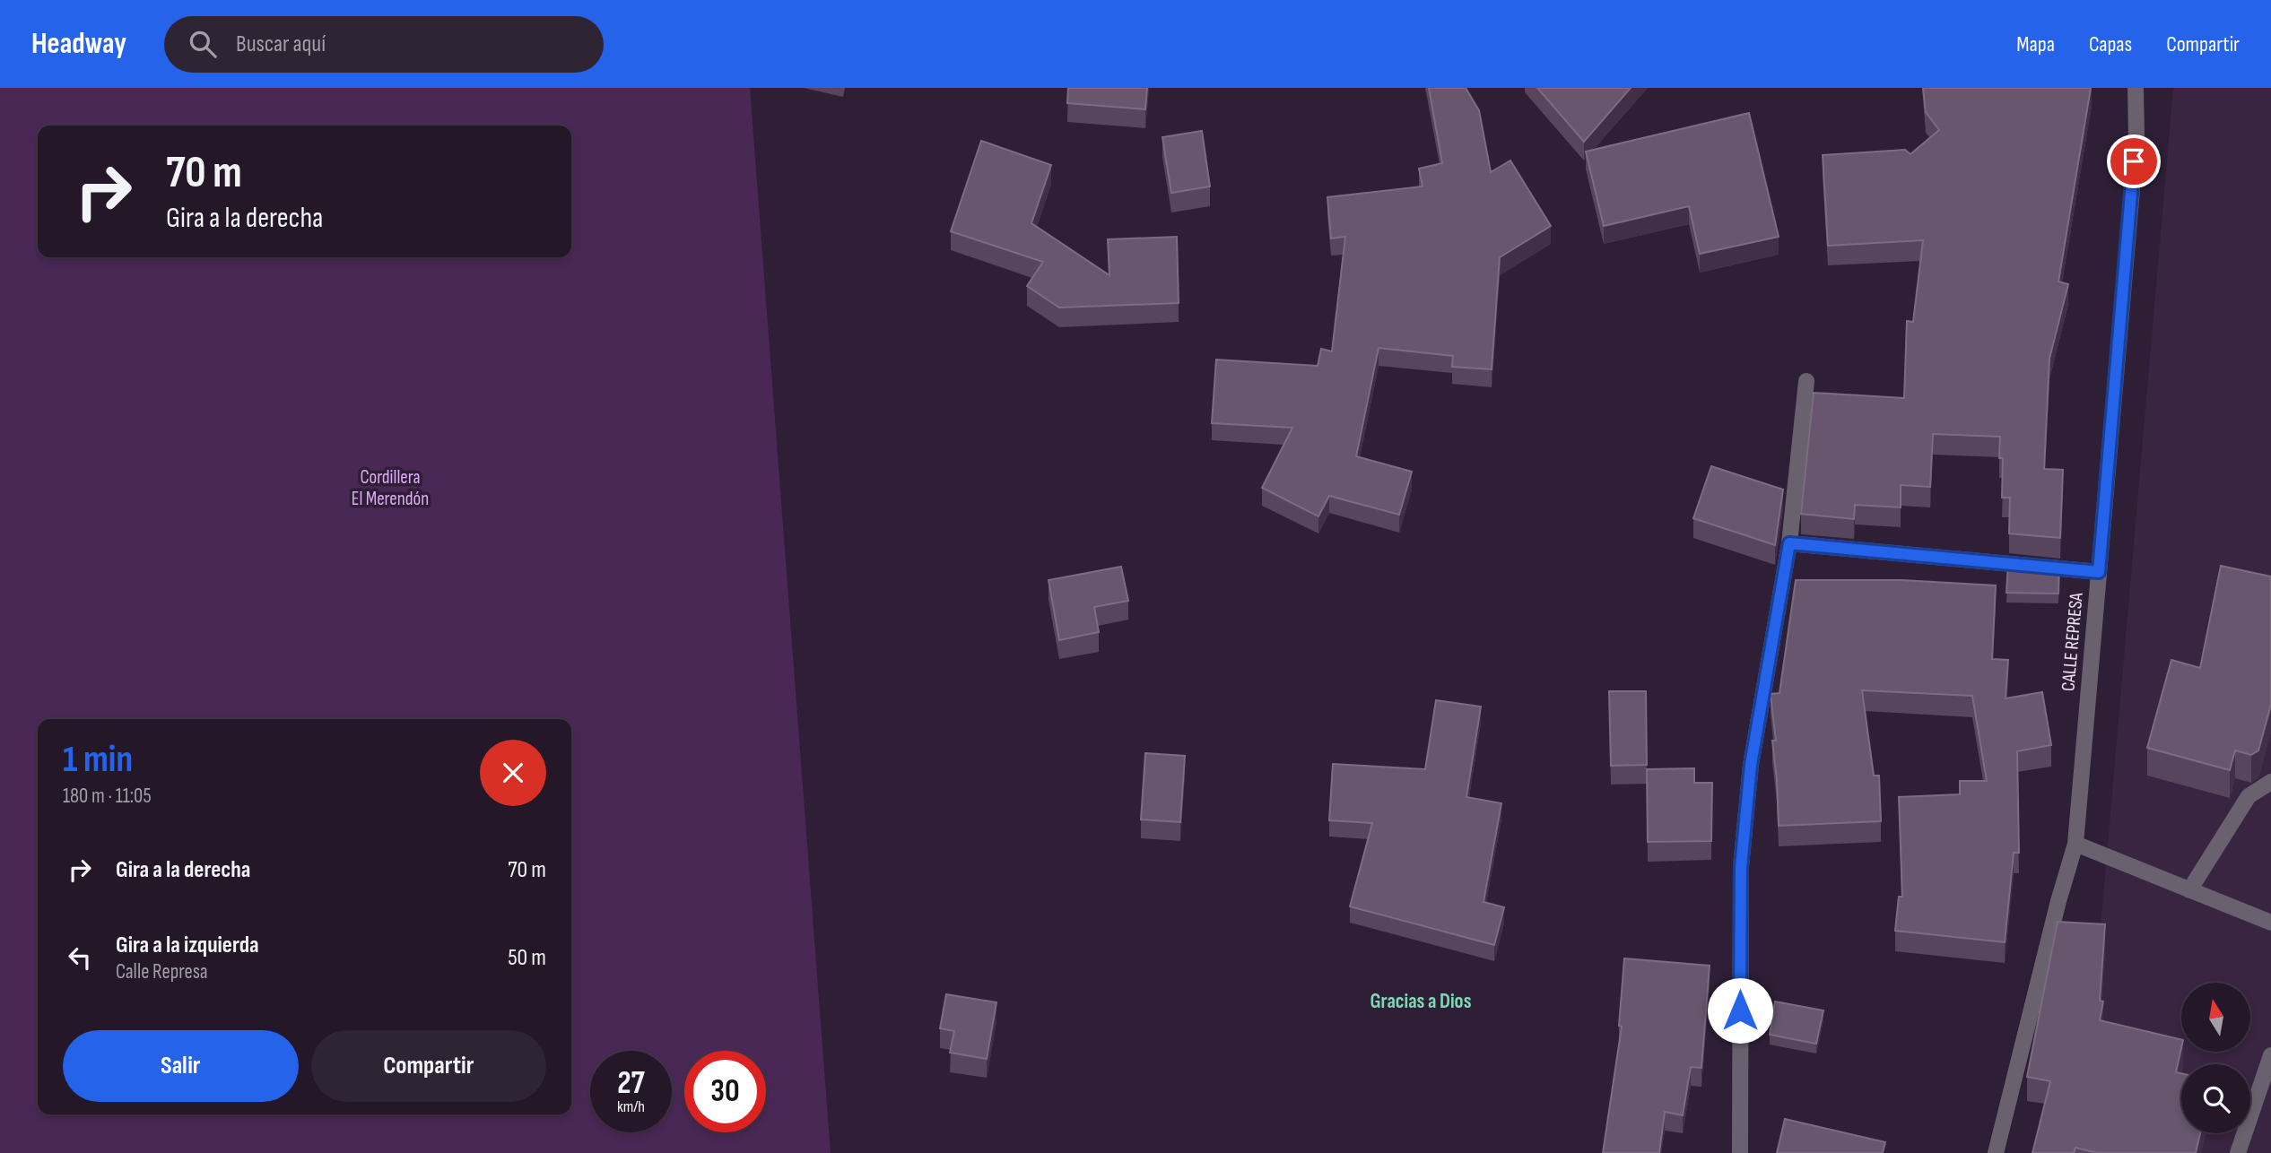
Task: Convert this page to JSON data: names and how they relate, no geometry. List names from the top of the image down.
{
  "streets": {
    "street": ["CALLE REPRESA"]
  },
  "districts": ["Gracias a Dios"],
  "parks": ["Cordillera El Merendón"],
  "north": "top",
  "page": {
    "header": "Headway",
    "search": "Buscar aquí",
    "nav": ["Mapa", "Capas", "Compartir"],
    "turn": ["70 m", "Gira a la derecha"],
    "heading": ["1 min", "180 m · 11:05"],
    "list": [
      {
        "name": "Gira a la derecha",
        "value": "70 m"
      },
      {
        "name": "Gira a la izquierda",
        "note": "Calle Represa",
        "value": "50 m"
      }
    ],
    "buttons": ["Salir", "Compartir"],
    "speed": "27 km/h",
    "limit": "30"
  }
}
